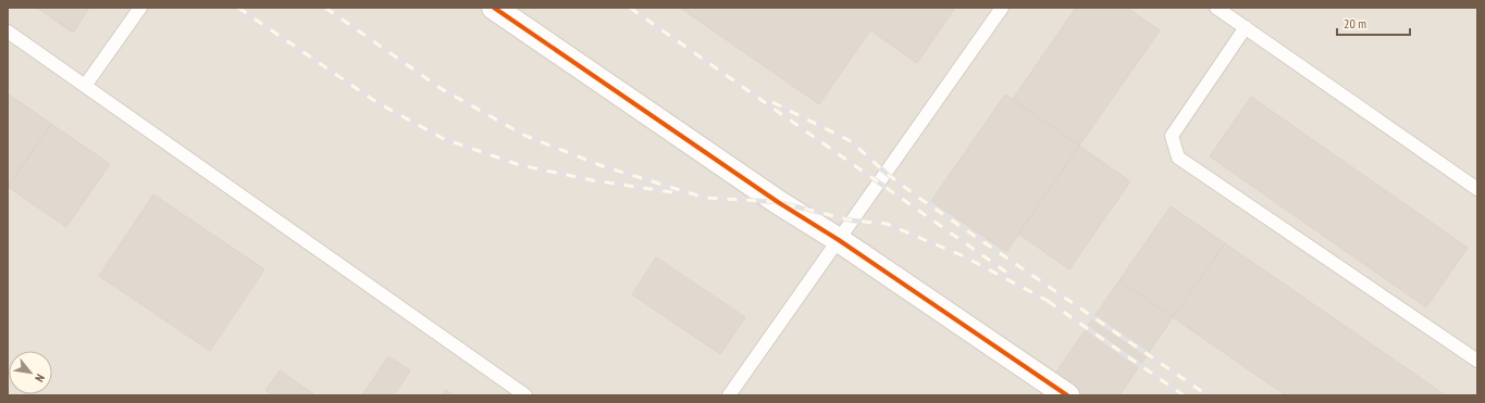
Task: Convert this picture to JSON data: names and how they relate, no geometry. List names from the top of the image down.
{
  "scale_bar": "20 m",
  "north": "bottom right"
}
